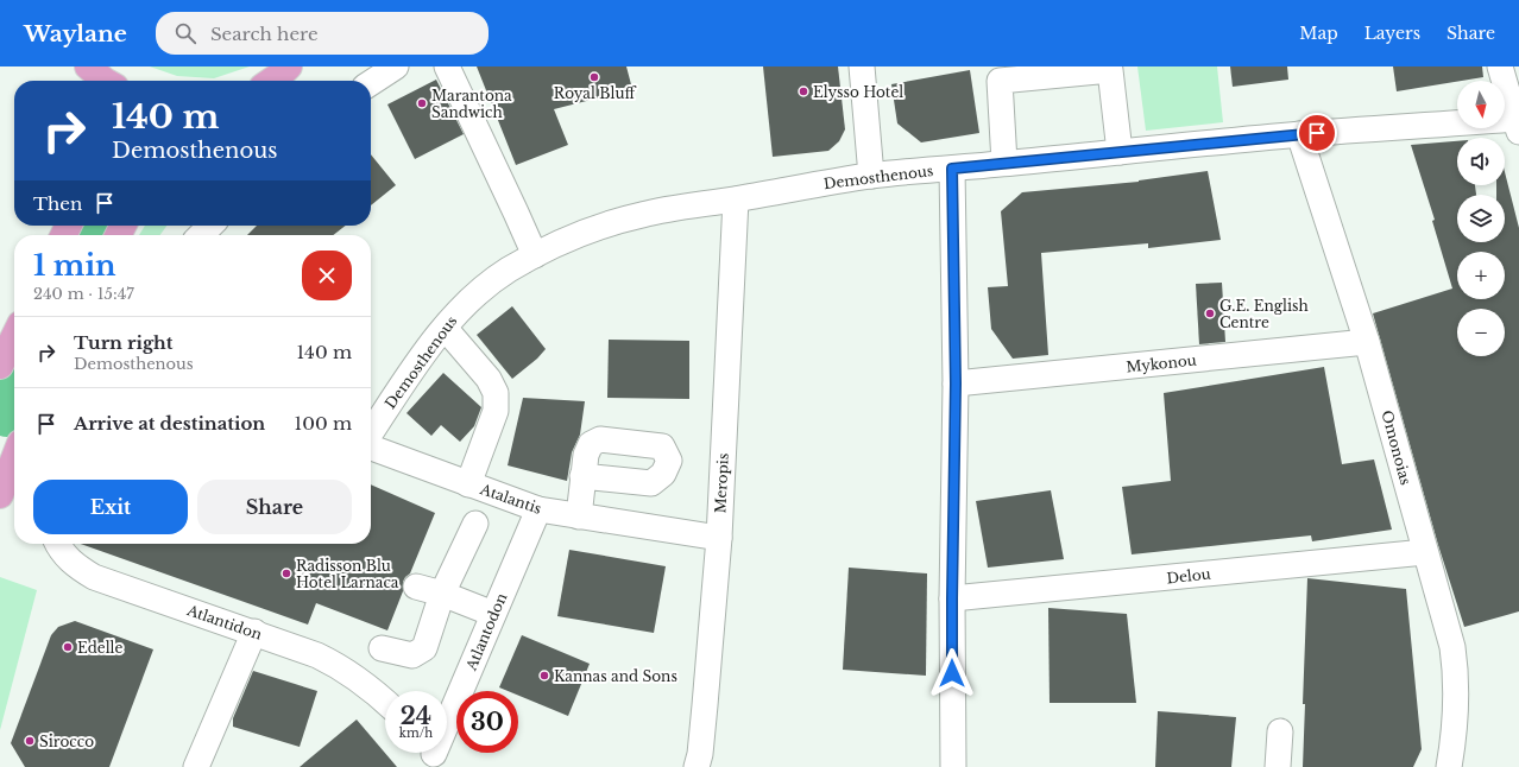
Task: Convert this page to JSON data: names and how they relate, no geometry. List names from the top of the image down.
{
  "streets": {
    "street": [
      "Demosthenous",
      "Mykonou",
      "Omonoias",
      "Meropis",
      "Atalantis",
      "Delou",
      "Atlantidon",
      "Atlantodon"
    ]
  },
  "crossings": [
    ["Demosthenous", "Omonoias"],
    ["Demosthenous", "Meropis"],
    ["Mykonou", "Omonoias"],
    ["Omonoias", "Delou"],
    ["Meropis", "Atalantis"],
    ["Atalantis", "Atlantodon"]
  ],
  "places": [
    "Royal Bluff",
    "Elysso Hotel",
    "Marantona Sandwich",
    "G.E. English Centre",
    "Radisson Blu Hotel Larnaca",
    "Edelle",
    "Kannas and Sons",
    "Sirocco"
  ],
  "north": "bottom",
  "page": {
    "header": "Waylane",
    "search": "Search here",
    "nav": ["Map", "Layers", "Share"],
    "map_buttons": ["+", "−"],
    "turn": ["140 m", "Demosthenous"],
    "then": "Then",
    "heading": ["1 min", "240 m · 15:47"],
    "list": [
      {
        "name": "Turn right",
        "note": "Demosthenous",
        "value": "140 m"
      },
      {
        "name": "Arrive at destination",
        "value": "100 m"
      }
    ],
    "buttons": ["Exit", "Share"],
    "speed": "24 km/h",
    "limit": "30"
  }
}
